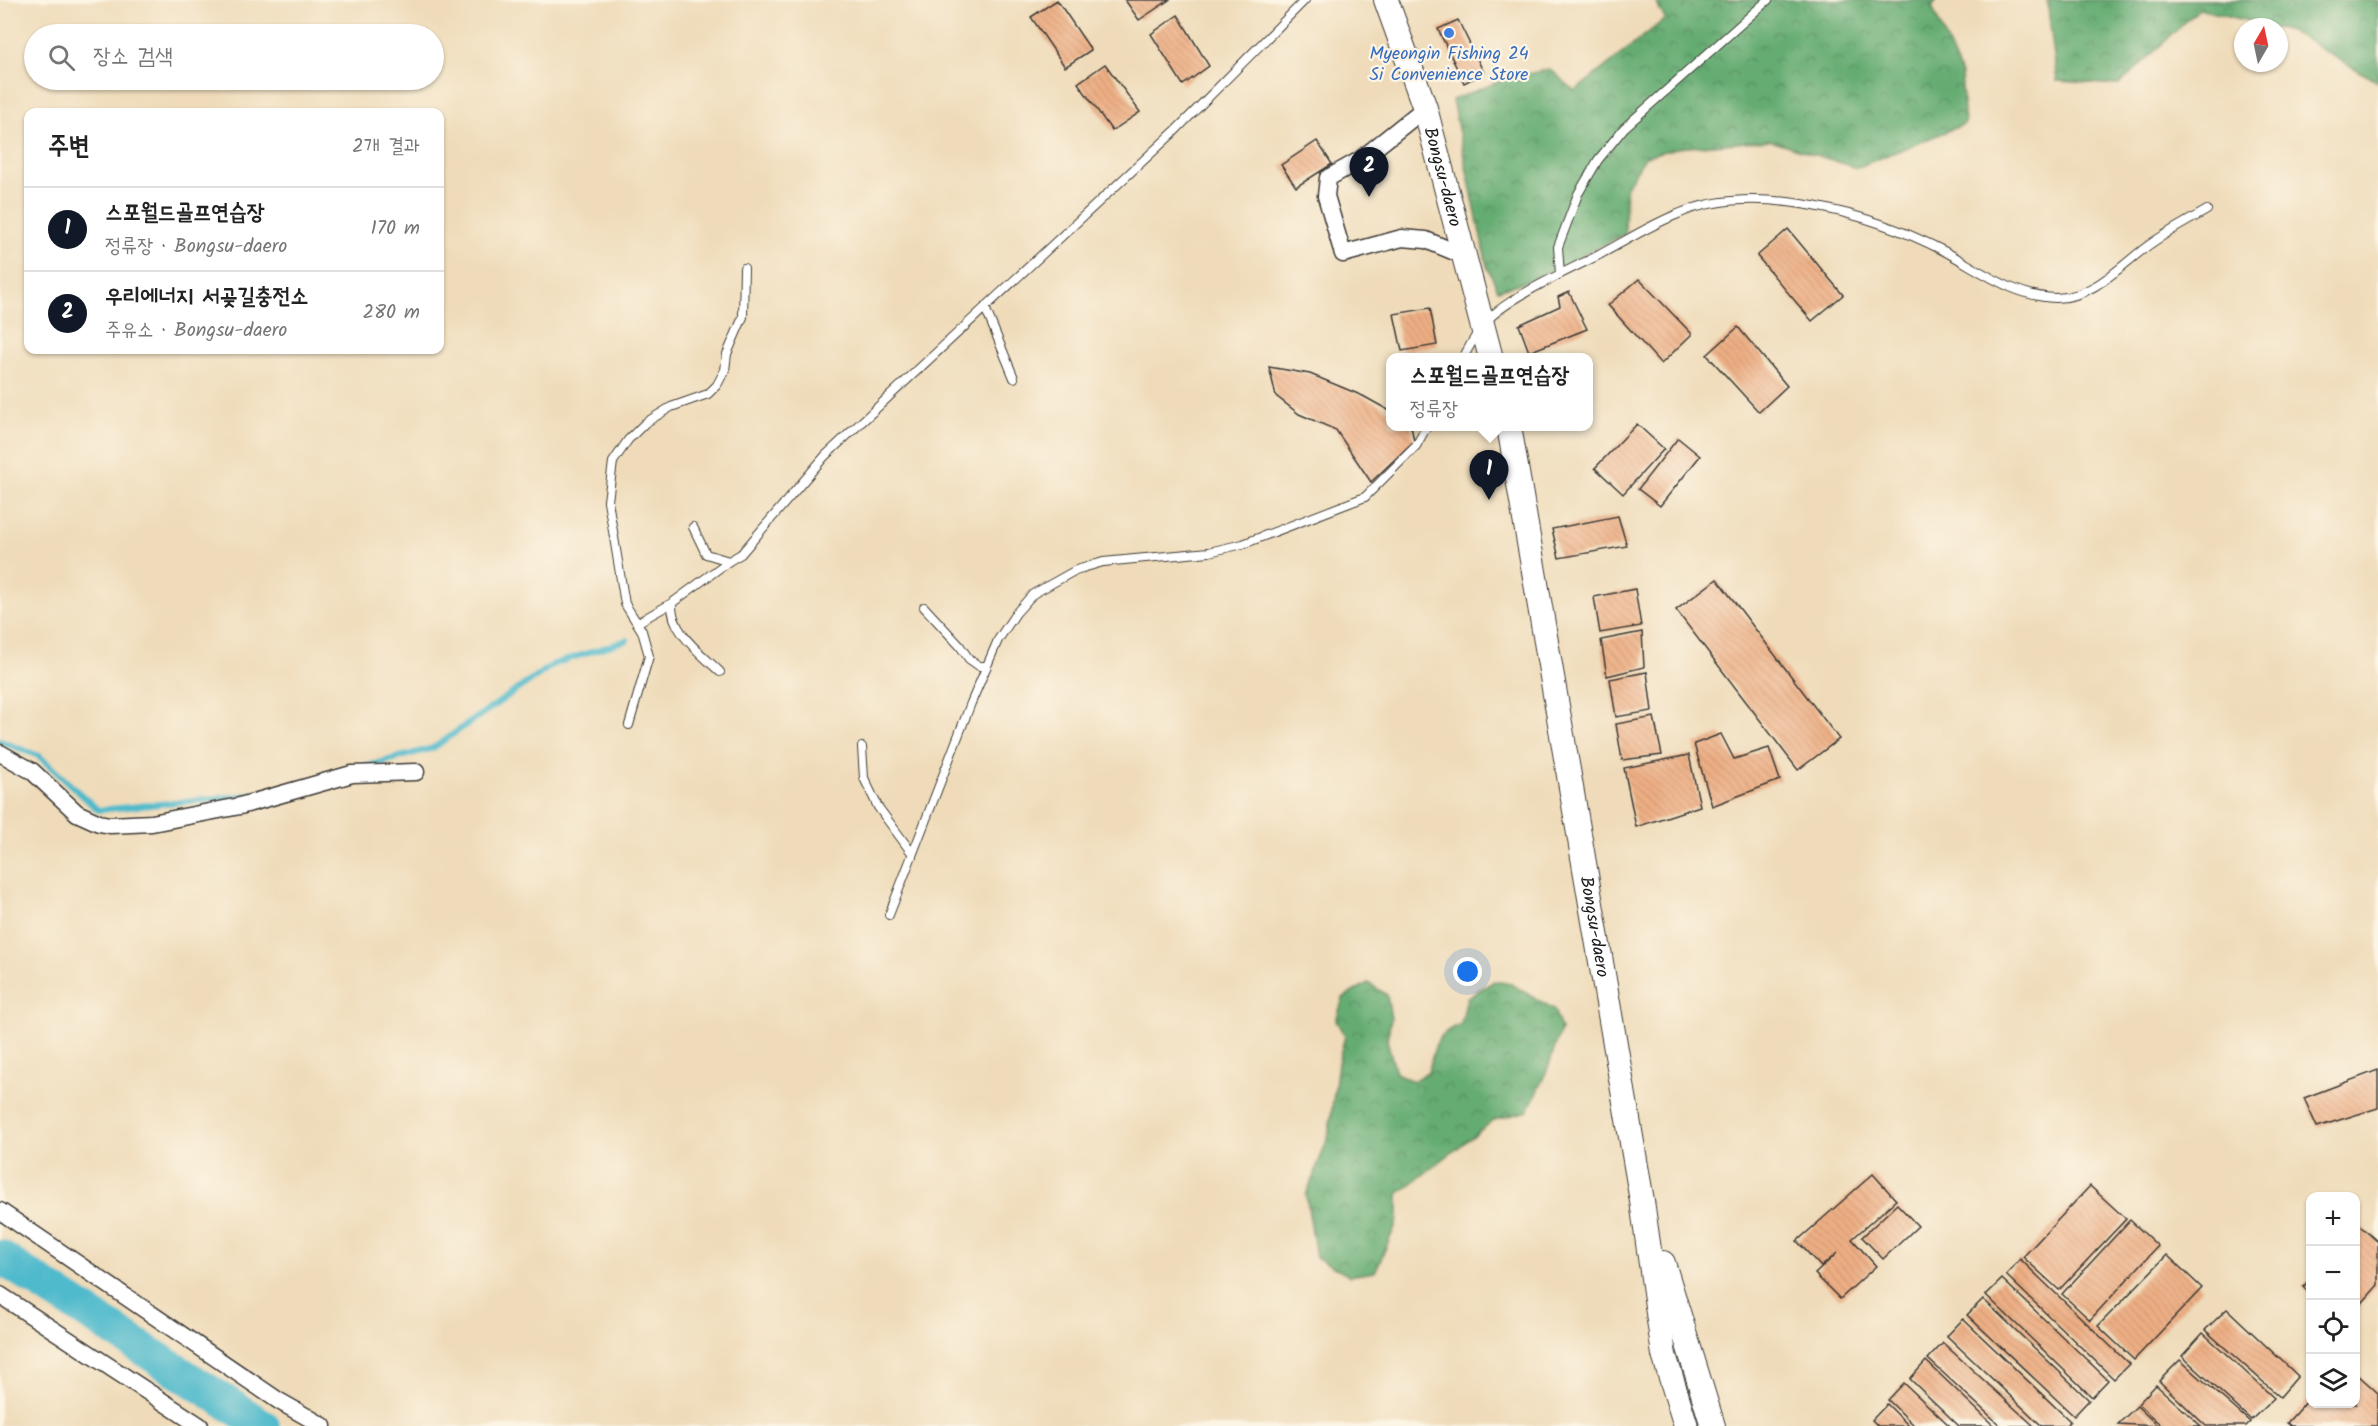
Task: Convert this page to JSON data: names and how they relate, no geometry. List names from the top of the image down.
{
  "streets": {
    "main road": ["Bongsu-daero"]
  },
  "places": ["Myeongin Fishing 24 Si Convenience Store"],
  "north": "top",
  "page": {
    "search": "장소 검색",
    "heading": ["주변", "2개 결과"],
    "pins": ["2", "1"],
    "list": [
      {
        "mark": "1",
        "name": "스포월드골프연습장",
        "note": "정류장 · Bongsu-daero",
        "value": "170 m"
      },
      {
        "mark": "2",
        "name": "우리에너지 서곶길충전소",
        "note": "주유소 · Bongsu-daero",
        "value": "280 m"
      }
    ],
    "popup": ["스포월드골프연습장", "정류장"],
    "map_buttons": ["+", "−"]
  }
}
